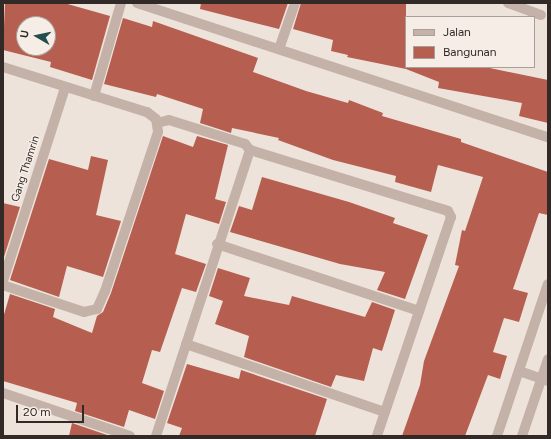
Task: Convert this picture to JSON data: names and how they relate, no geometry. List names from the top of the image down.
{
  "streets": {
    "street": ["Gang Thamrin"]
  },
  "legend": ["Jalan", "Bangunan"],
  "scale_bar": "20 m",
  "north": "left"
}
